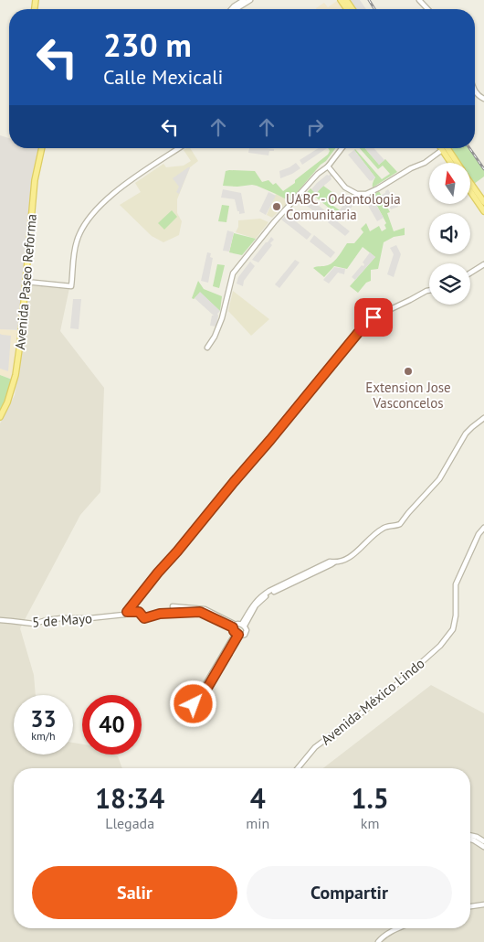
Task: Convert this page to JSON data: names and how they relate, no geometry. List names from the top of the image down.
{
  "streets": {
    "main road": ["Avenida Paseo Reforma"],
    "street": ["5 de Mayo", "Avenida México Lindo"]
  },
  "places": ["UABC - Odontologia Comunitaria", "Extension Jose Vasconcelos"],
  "north": "top",
  "page": {
    "turn": ["230 m", "Calle Mexicali"],
    "speed": "33 km/h",
    "limit": "40",
    "eta": [
      "18:34",
      "Llegada",
      "4",
      "min",
      "1.5",
      "km"
    ],
    "buttons": ["Salir", "Compartir"]
  }
}
